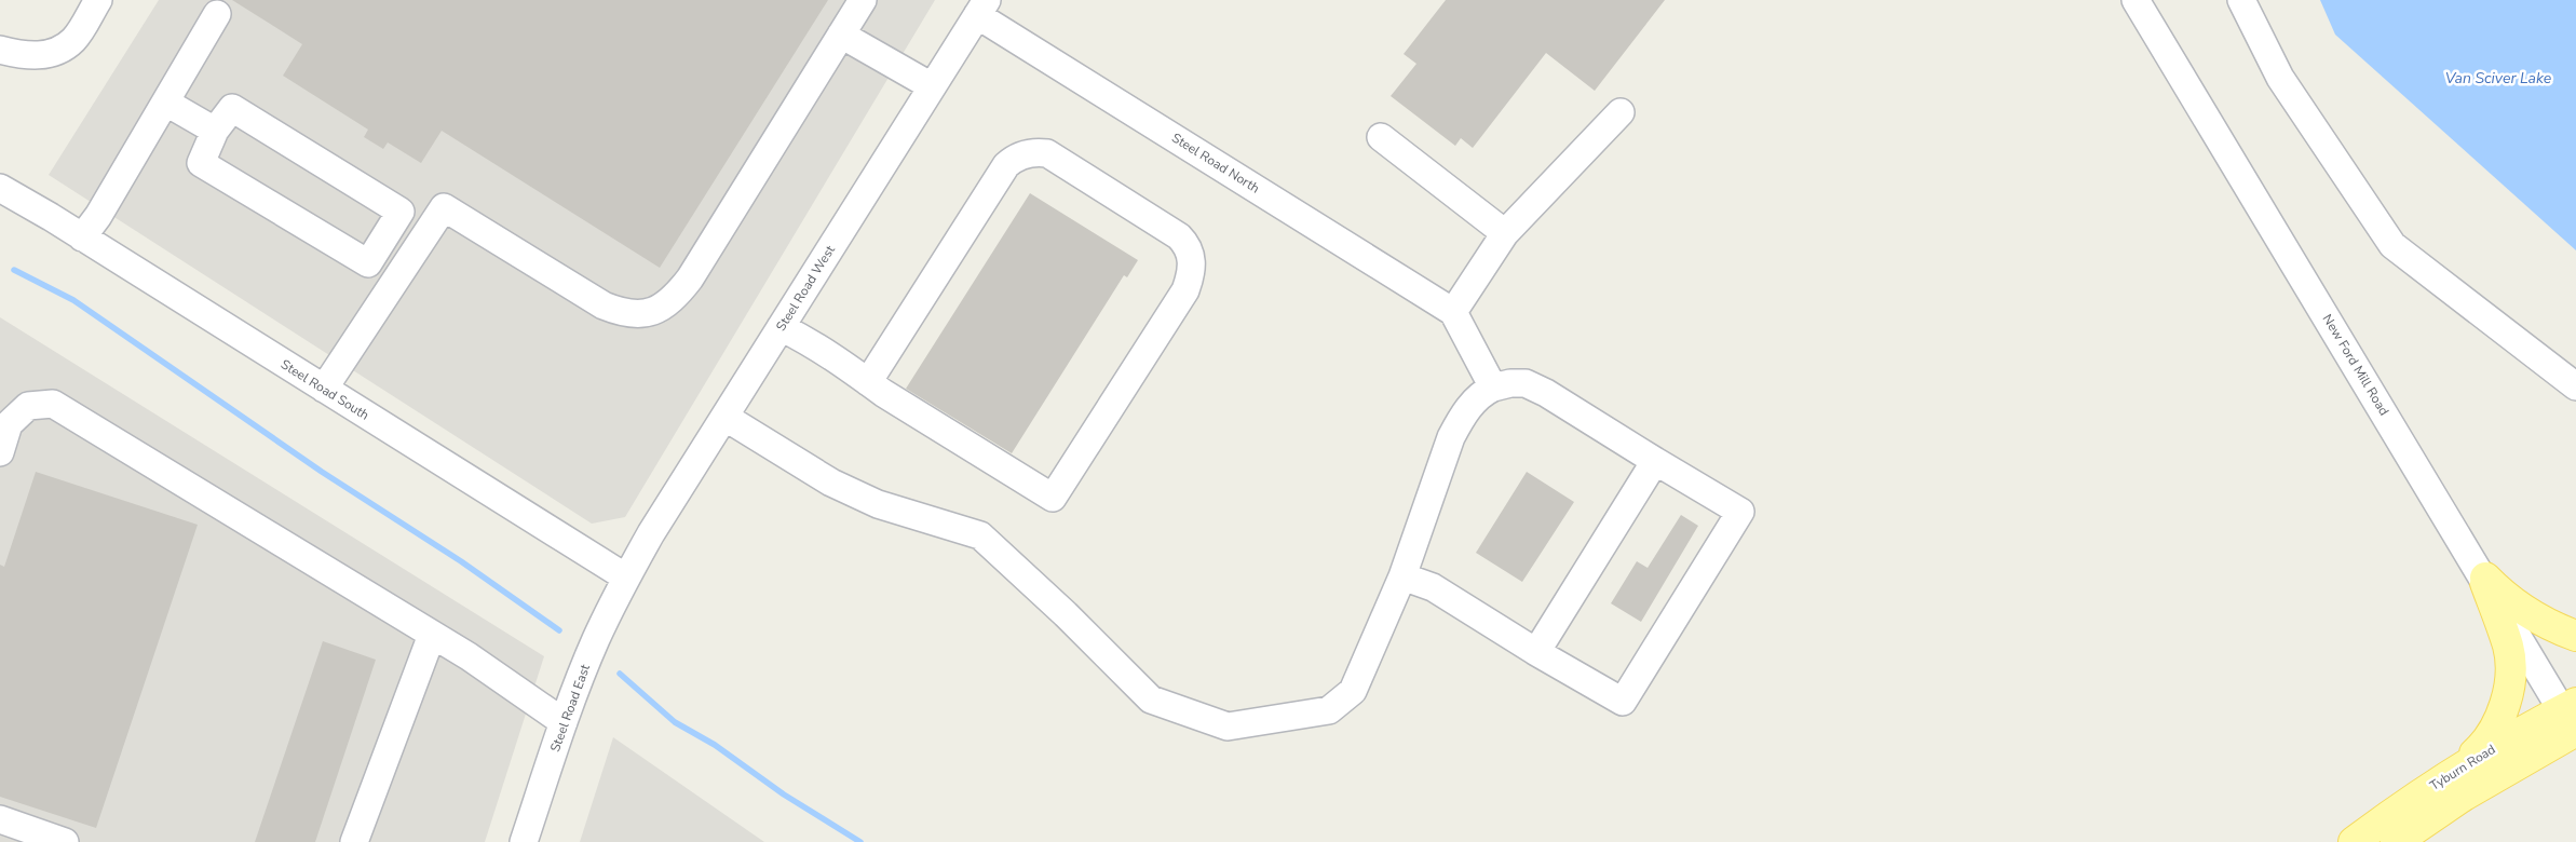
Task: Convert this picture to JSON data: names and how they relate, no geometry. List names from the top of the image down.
{
  "streets": {
    "main road": ["Tyburn Road"],
    "street": [
      "Steel Road North",
      "Steel Road West",
      "New Ford Mill Road",
      "Steel Road South",
      "Steel Road East"
    ]
  },
  "crossings": [
    ["Steel Road North", "Steel Road West"],
    ["Steel Road West", "Steel Road South"],
    ["Steel Road West", "Steel Road East"],
    ["New Ford Mill Road", "Tyburn Road"],
    ["Steel Road South", "Steel Road East"]
  ],
  "water": ["Van Sciver Lake"]
}
